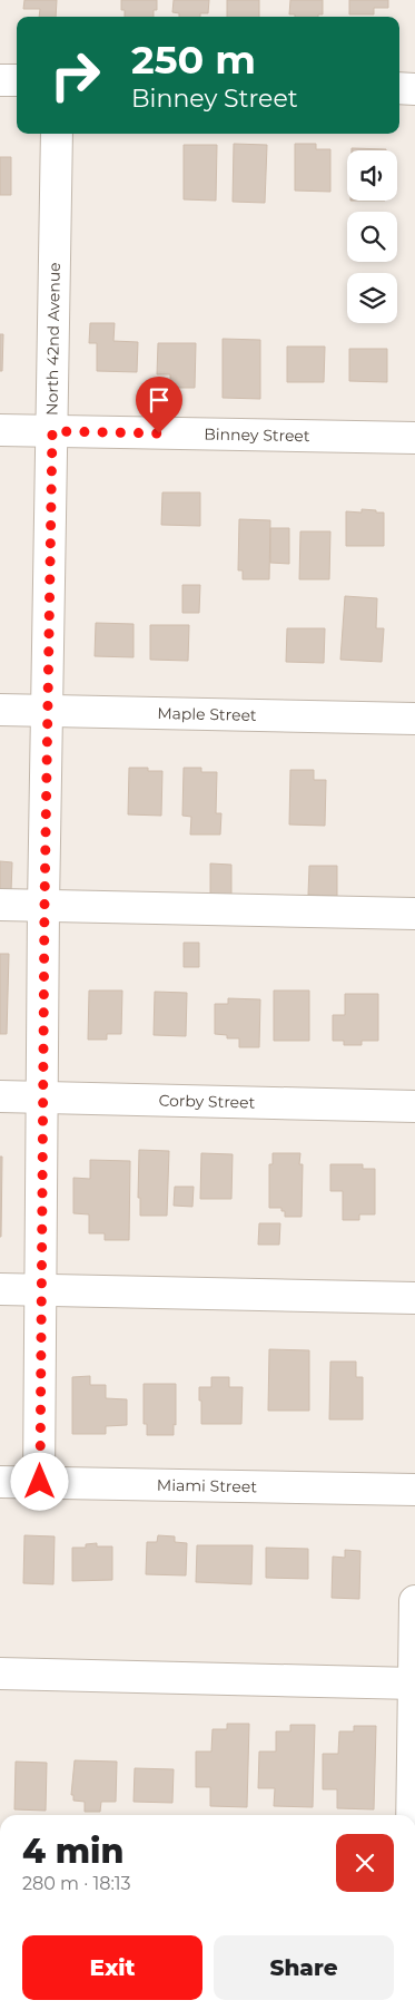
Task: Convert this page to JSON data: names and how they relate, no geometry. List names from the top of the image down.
{
  "streets": {
    "street": [
      "North 42nd Avenue",
      "Binney Street",
      "Maple Street",
      "Corby Street",
      "Miami Street"
    ]
  },
  "crossings": [
    ["North 42nd Avenue", "Binney Street"],
    ["North 42nd Avenue", "Maple Street"],
    ["North 42nd Avenue", "Corby Street"],
    ["North 42nd Avenue", "Miami Street"]
  ],
  "page": {
    "turn": ["250 m", "Binney Street"],
    "heading": ["4 min", "280 m · 18:13"],
    "buttons": ["Exit", "Share"]
  }
}
